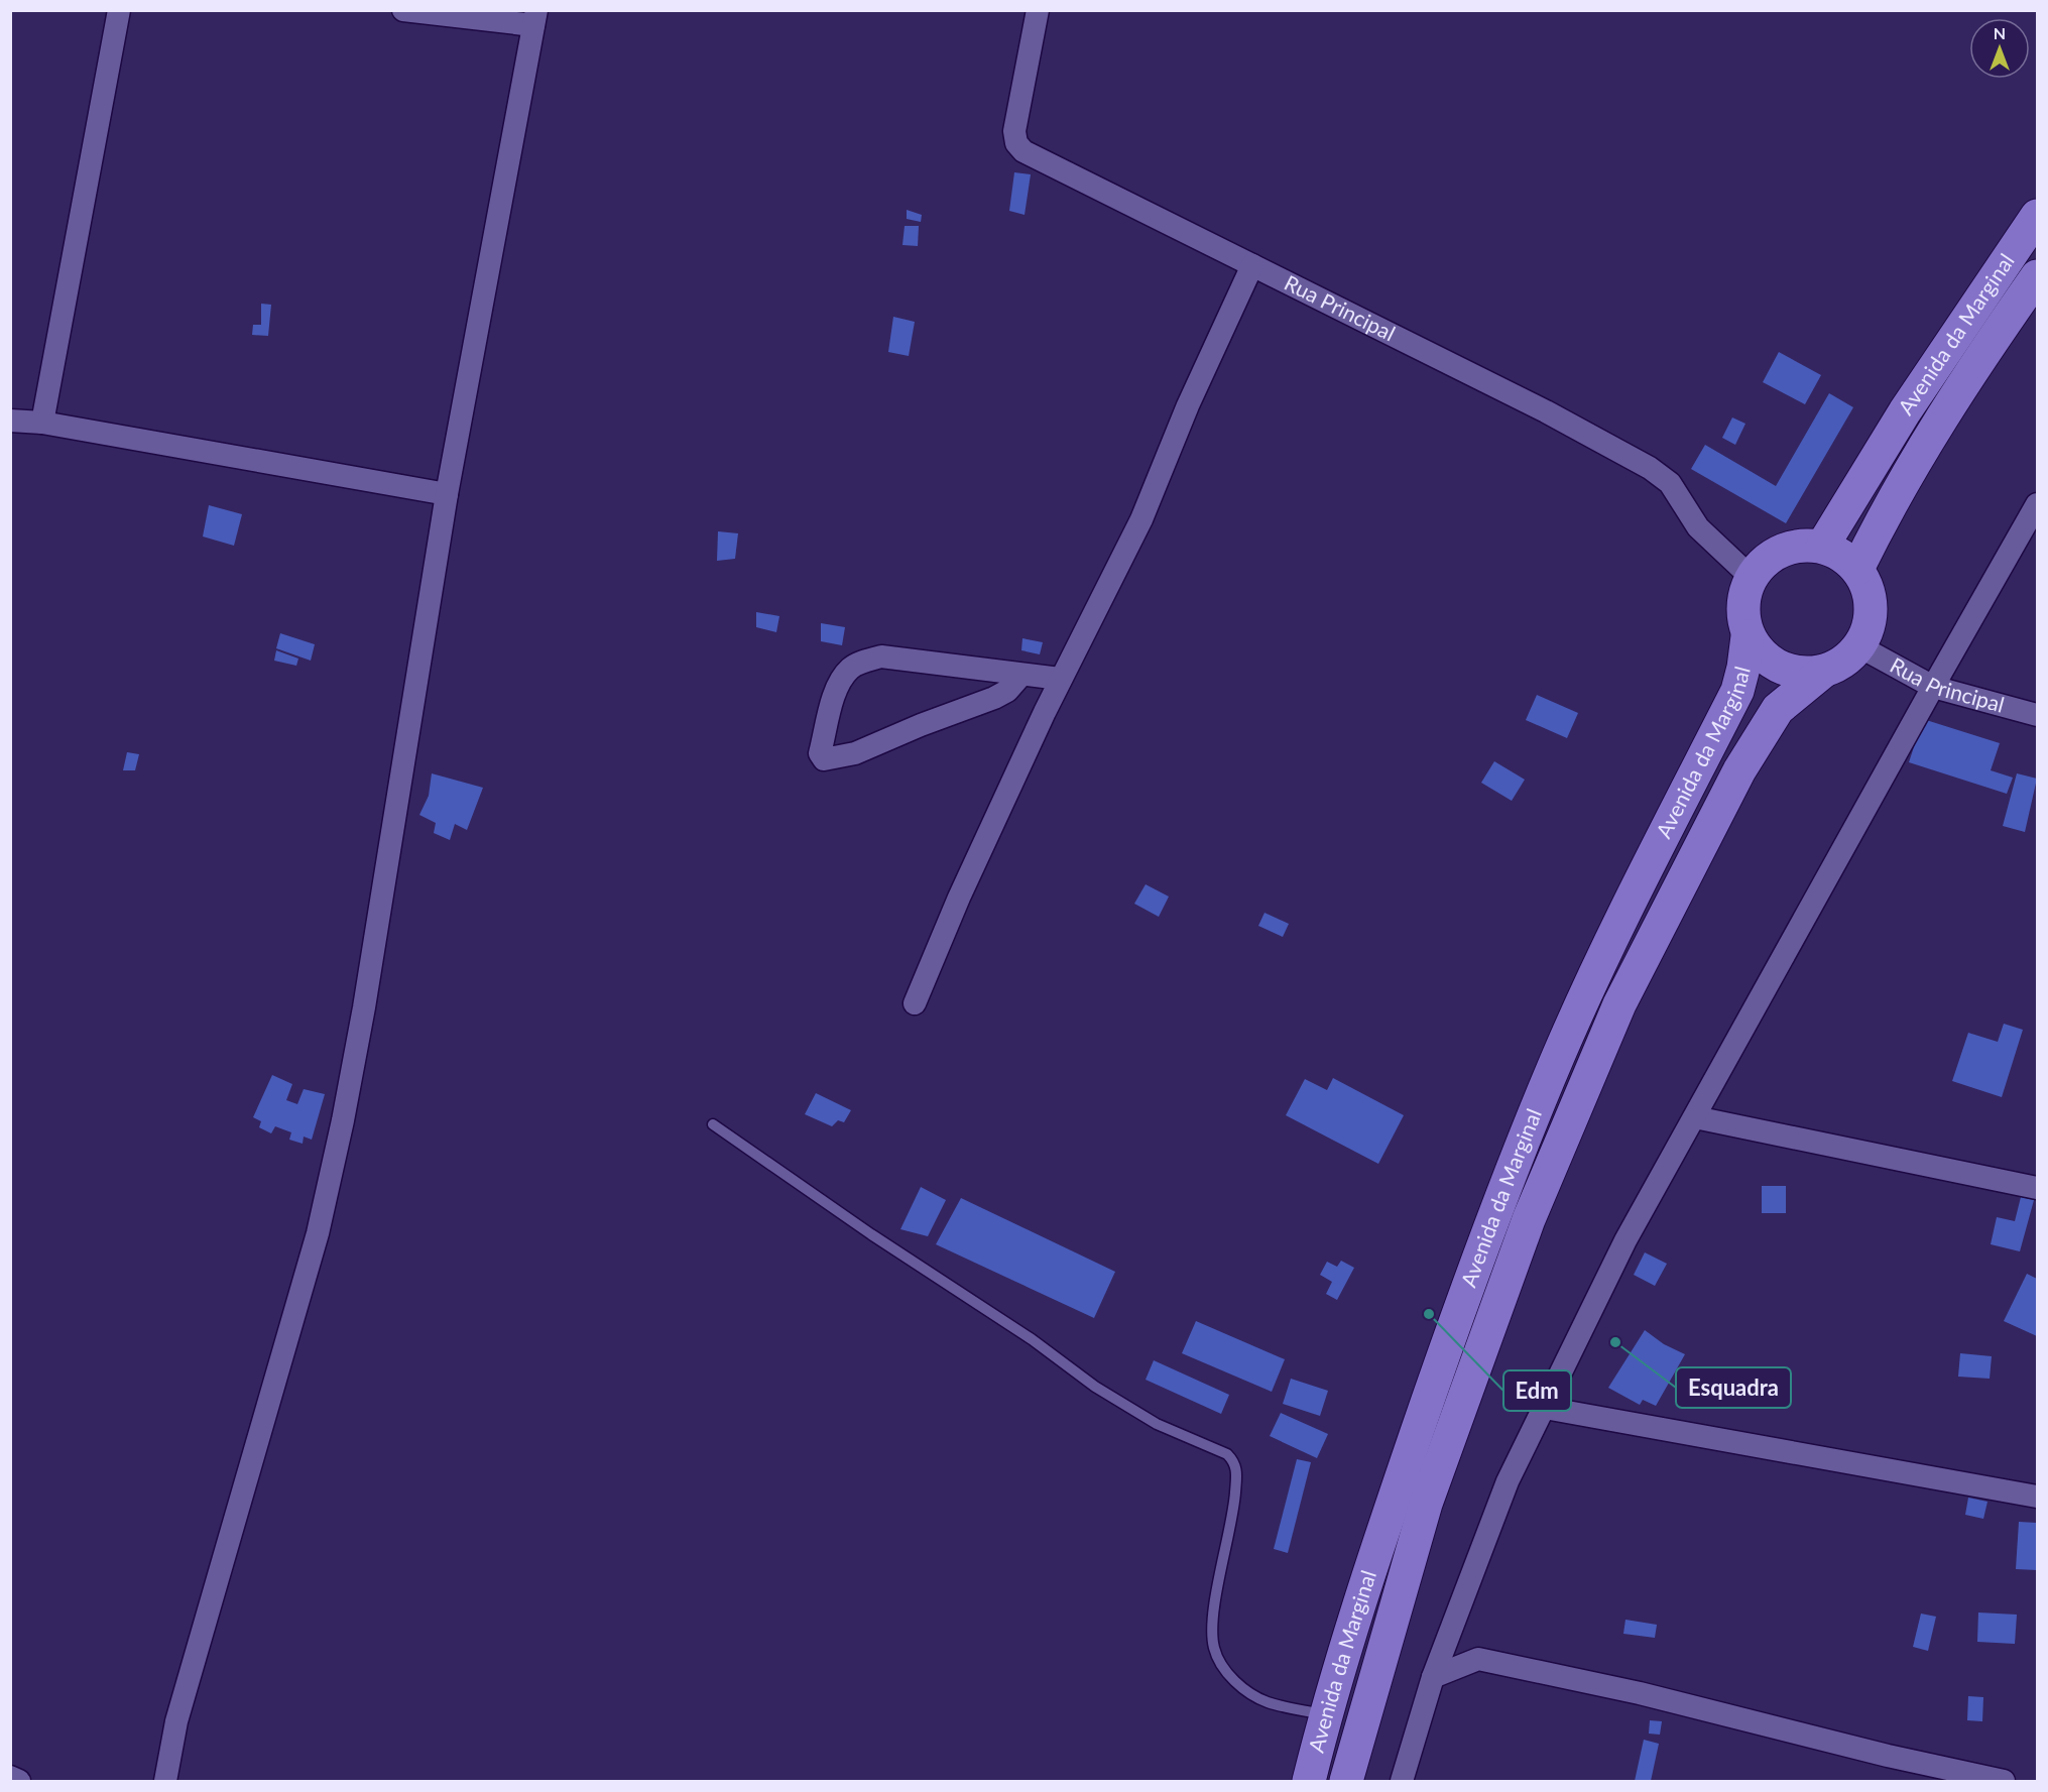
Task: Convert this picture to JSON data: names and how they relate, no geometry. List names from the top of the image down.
{
  "streets": {
    "main road": ["Avenida da Marginal"],
    "street": ["Rua Principal"]
  },
  "crossings": [
    ["Rua Principal", "Avenida da Marginal"]
  ],
  "places": ["Edm", "Esquadra"],
  "north": "top"
}
